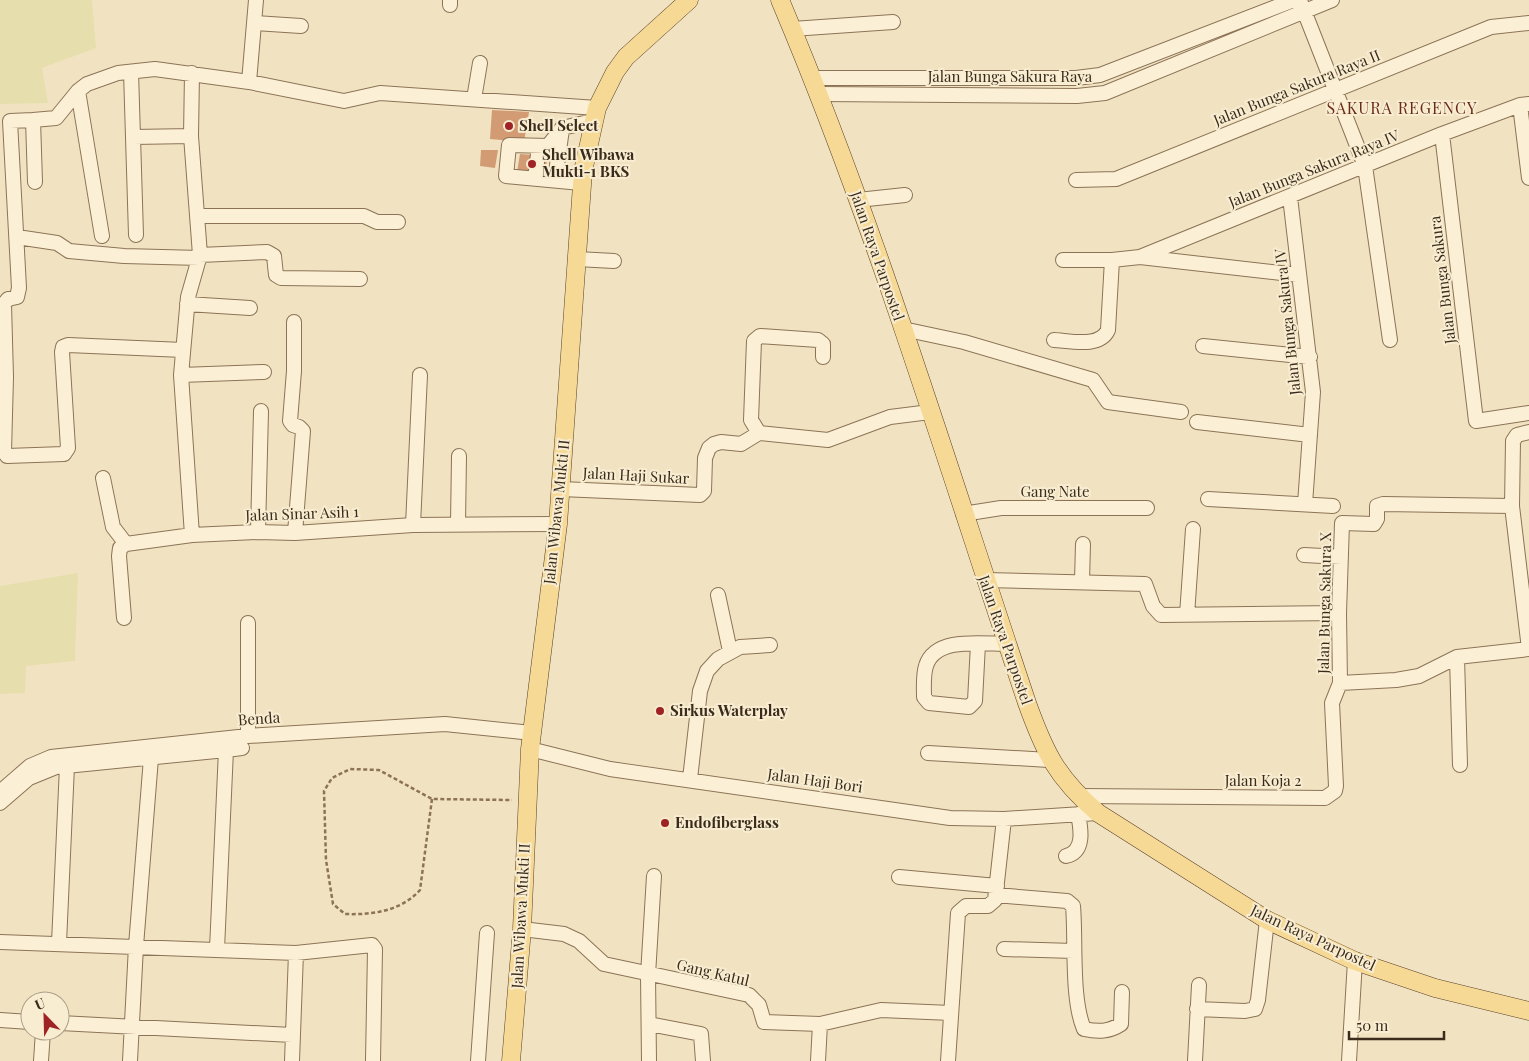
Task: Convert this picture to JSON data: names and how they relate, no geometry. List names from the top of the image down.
{
  "streets": {
    "main road": ["Jalan Raya Parpostel", "Jalan Wibawa Mukti II"],
    "street": [
      "Jalan Bunga Sakura Raya",
      "Jalan Bunga Sakura Raya II",
      "Jalan Bunga Sakura Raya IV",
      "Jalan Bunga Sakura",
      "Jalan Bunga Sakura IV",
      "Jalan Haji Sukar",
      "Gang Nate",
      "Jalan Sinar Asih 1",
      "Jalan Bunga Sakura X",
      "Benda",
      "Jalan Haji Bori",
      "Jalan Koja 2",
      "Gang Katul"
    ]
  },
  "crossings": [
    ["Jalan Bunga Sakura Raya", "Jalan Raya Parpostel"],
    ["Jalan Bunga Sakura Raya IV", "Jalan Bunga Sakura"],
    ["Jalan Bunga Sakura Raya IV", "Jalan Bunga Sakura IV"],
    ["Jalan Raya Parpostel", "Gang Nate"],
    ["Jalan Raya Parpostel", "Jalan Haji Bori"],
    ["Jalan Raya Parpostel", "Jalan Koja 2"],
    ["Jalan Haji Sukar", "Jalan Wibawa Mukti II"],
    ["Jalan Wibawa Mukti II", "Jalan Sinar Asih 1"],
    ["Jalan Wibawa Mukti II", "Benda"],
    ["Jalan Wibawa Mukti II", "Jalan Haji Bori"],
    ["Jalan Wibawa Mukti II", "Gang Katul"],
    ["Jalan Bunga Sakura X", "Jalan Koja 2"],
    ["Benda", "Jalan Haji Bori"]
  ],
  "districts": ["SAKURA REGENCY"],
  "places": [
    "Shell Select",
    "Shell Wibawa Mukti-1 BKS",
    "Sirkus Waterplay",
    "Endofiberglass"
  ],
  "scale_bar": "50 m",
  "north": "top left"
}
